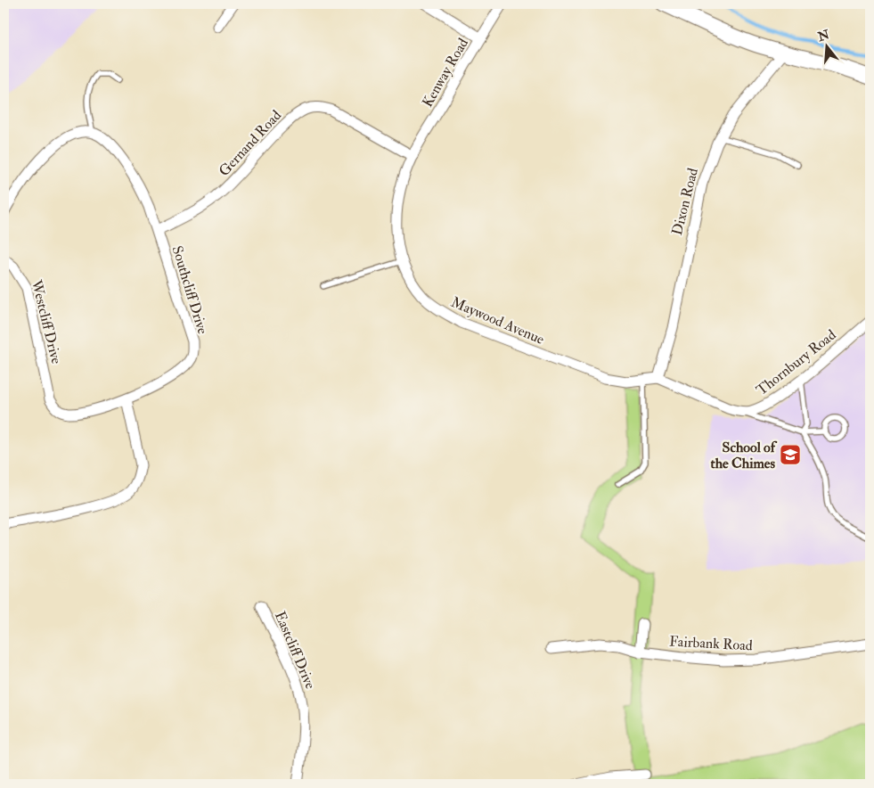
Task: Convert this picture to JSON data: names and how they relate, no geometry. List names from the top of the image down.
{
  "streets": {
    "street": [
      "Kenway Road",
      "Gernand Road",
      "Dixon Road",
      "Southcliff Drive",
      "Maywood Avenue",
      "Westcliff Drive",
      "Thornbury Road",
      "Fairbank Road",
      "Eastcliff Drive"
    ]
  },
  "crossings": [
    ["Kenway Road", "Gernand Road"],
    ["Kenway Road", "Maywood Avenue"],
    ["Gernand Road", "Southcliff Drive"],
    ["Gernand Road", "Maywood Avenue"],
    ["Dixon Road", "Maywood Avenue"],
    ["Southcliff Drive", "Westcliff Drive"]
  ],
  "places": {
    "school or university": ["School of the Chimes"]
  },
  "north": "top"
}
